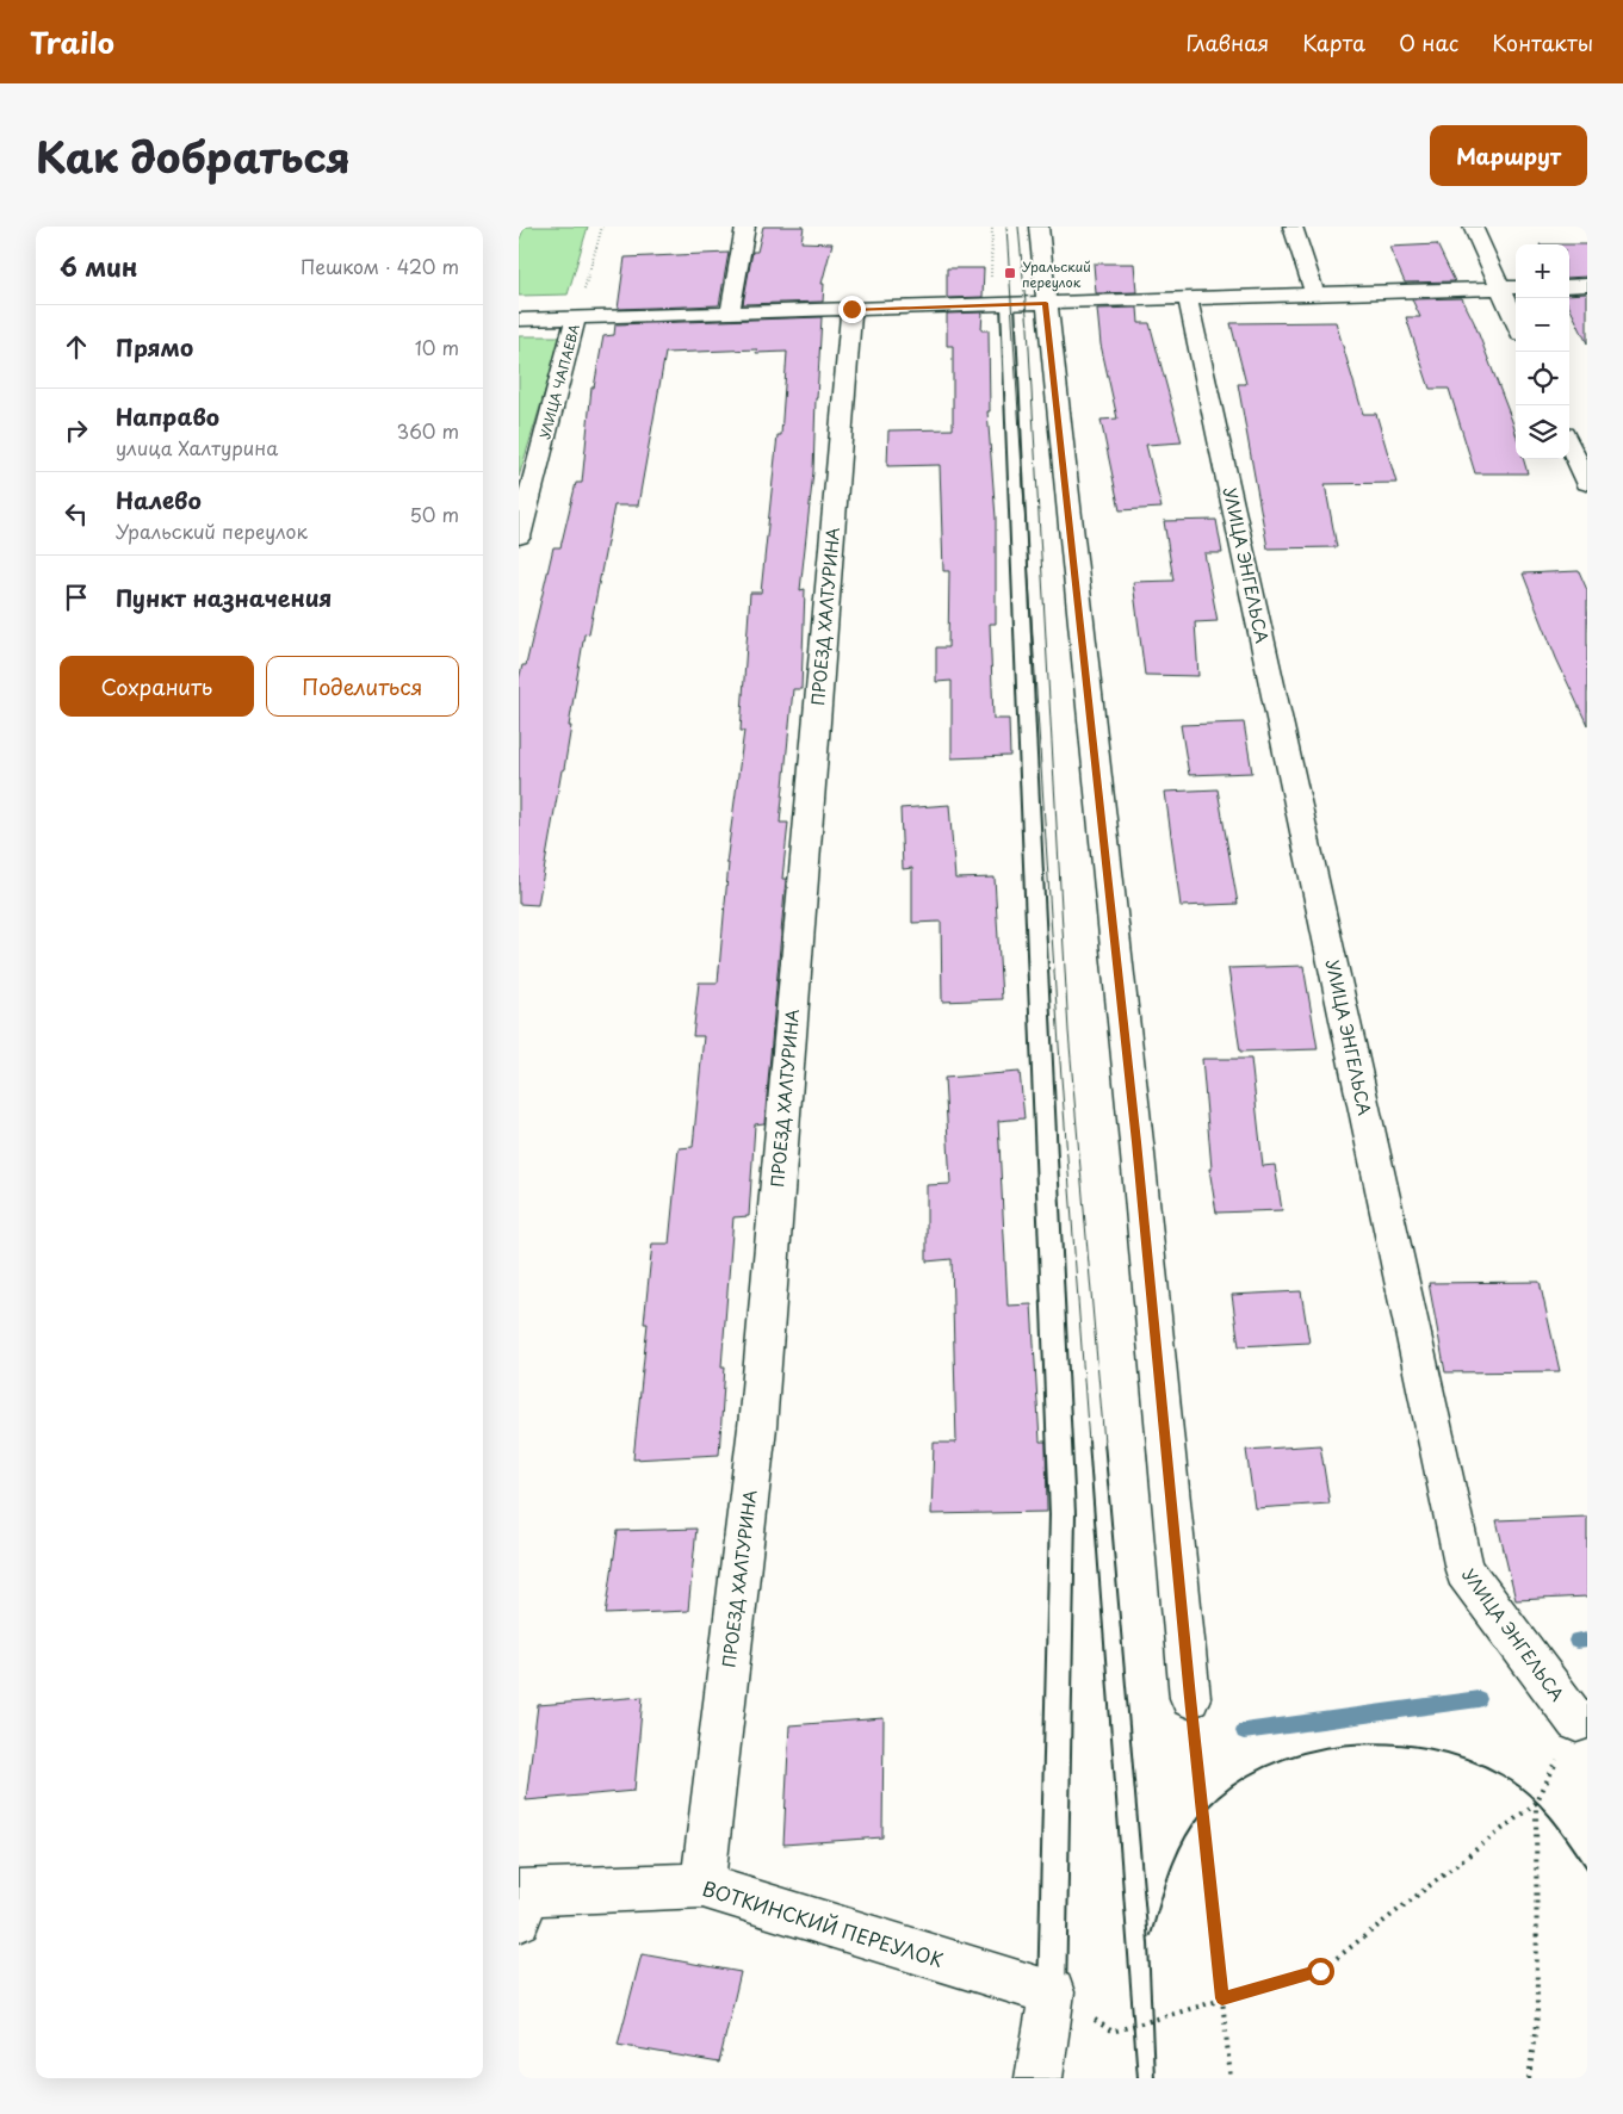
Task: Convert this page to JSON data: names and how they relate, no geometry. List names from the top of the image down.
{
  "streets": {
    "street": [
      "УЛИЦА ЧАПАЕВА",
      "УЛИЦА ЭНГЕЛЬСА",
      "ПРОЕЗД ХАЛТУРИНА",
      "ВОТКИНСКИЙ ПЕРЕУЛОК"
    ]
  },
  "crossings": [
    ["ПРОЕЗД ХАЛТУРИНА", "ВОТКИНСКИЙ ПЕРЕУЛОК"]
  ],
  "places": {
    "transit": ["Уральский переулок"]
  },
  "page": {
    "header": "Trailo",
    "nav": [
      "Главная",
      "Карта",
      "О нас",
      "Контакты"
    ],
    "title": "Как добраться",
    "buttons": [
      "Маршрут",
      ["Сохранить", "Поделиться"]
    ],
    "heading": ["6 мин", "Пешком · 420 m"],
    "map_buttons": ["+", "−"],
    "list": [
      ["Прямо", "10 m"],
      ["Направо", "улица Халтурина", "360 m"],
      ["Налево", "Уральский переулок", "50 m"],
      "Пункт назначения"
    ]
  }
}
